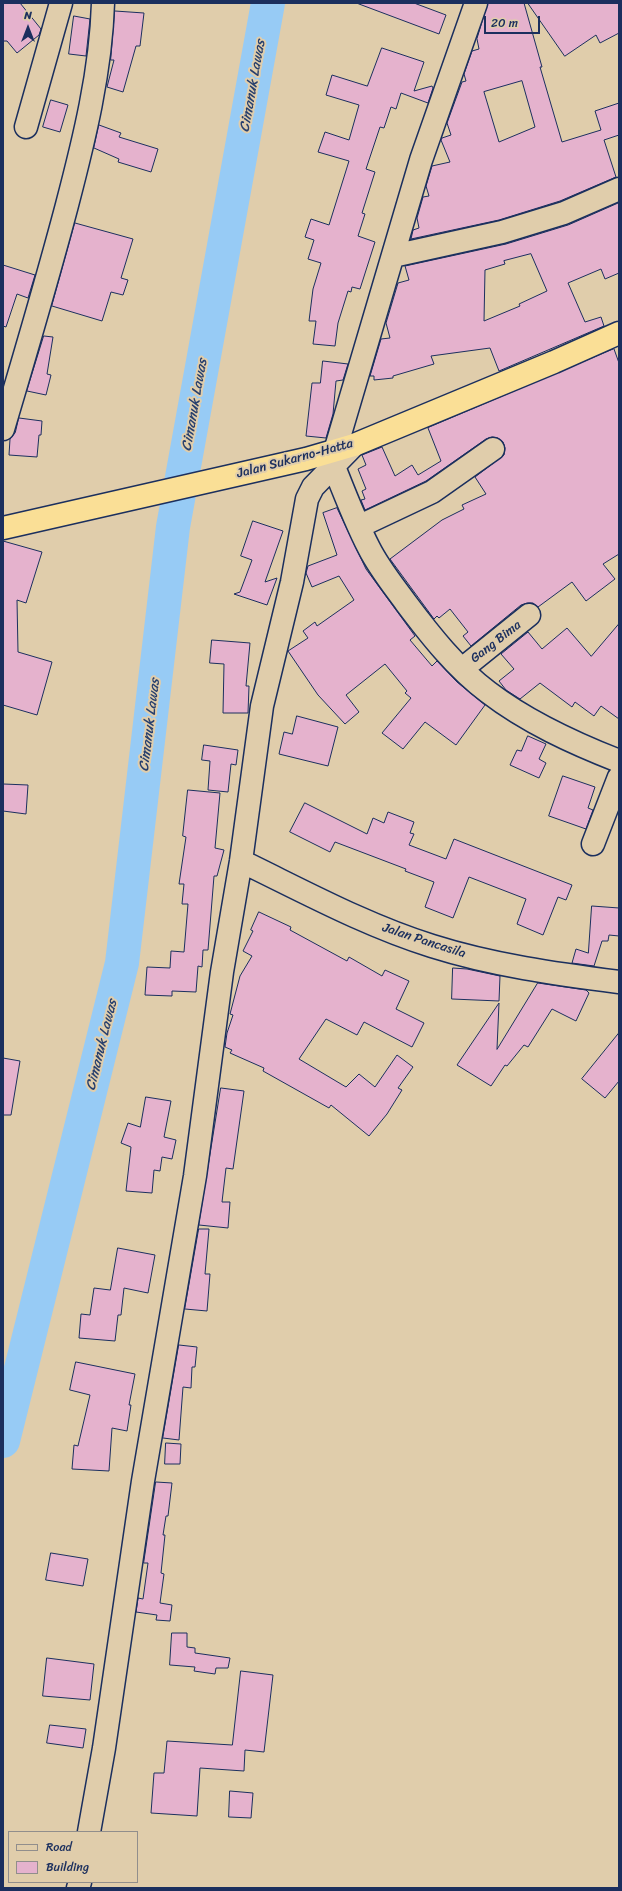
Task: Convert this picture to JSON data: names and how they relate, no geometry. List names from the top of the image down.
{
  "streets": {
    "highway": ["Jalan Sukarno-Hatta"],
    "street": ["Gang Bima", "Jalan Pancasila"]
  },
  "water": ["Cimanuk Lawas"],
  "legend": ["Road", "Building"],
  "scale_bar": "20 m",
  "north": "top"
}
